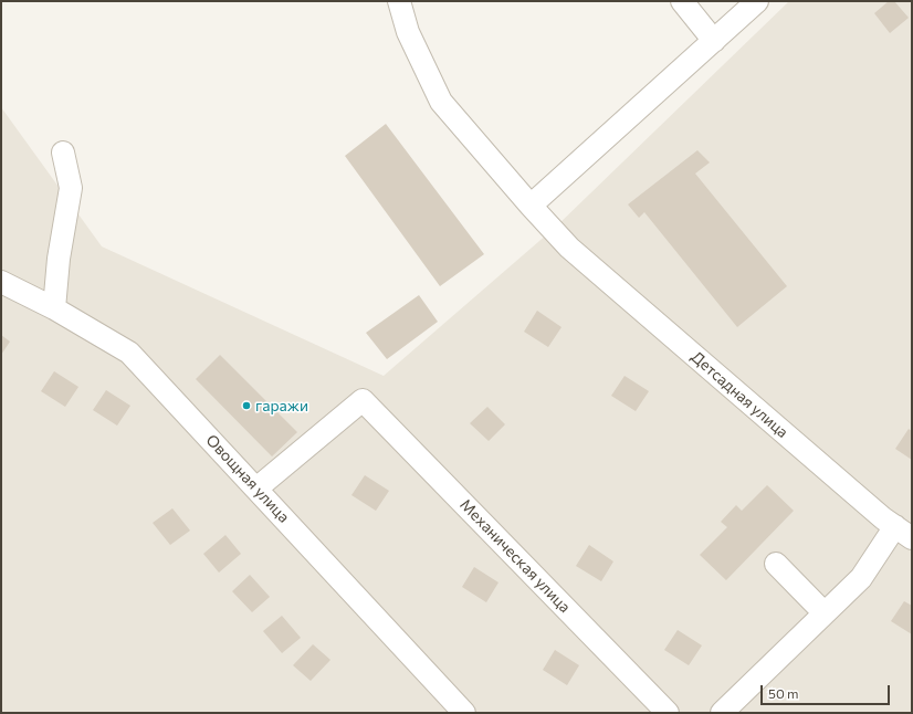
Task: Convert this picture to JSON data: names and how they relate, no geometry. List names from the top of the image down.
{
  "streets": {
    "street": ["Детсадная улица", "Овощная улица", "Механическая улица"]
  },
  "crossings": [
    ["Овощная улица", "Механическая улица"]
  ],
  "places": ["гаражи"],
  "scale_bar": "50 m"
}
